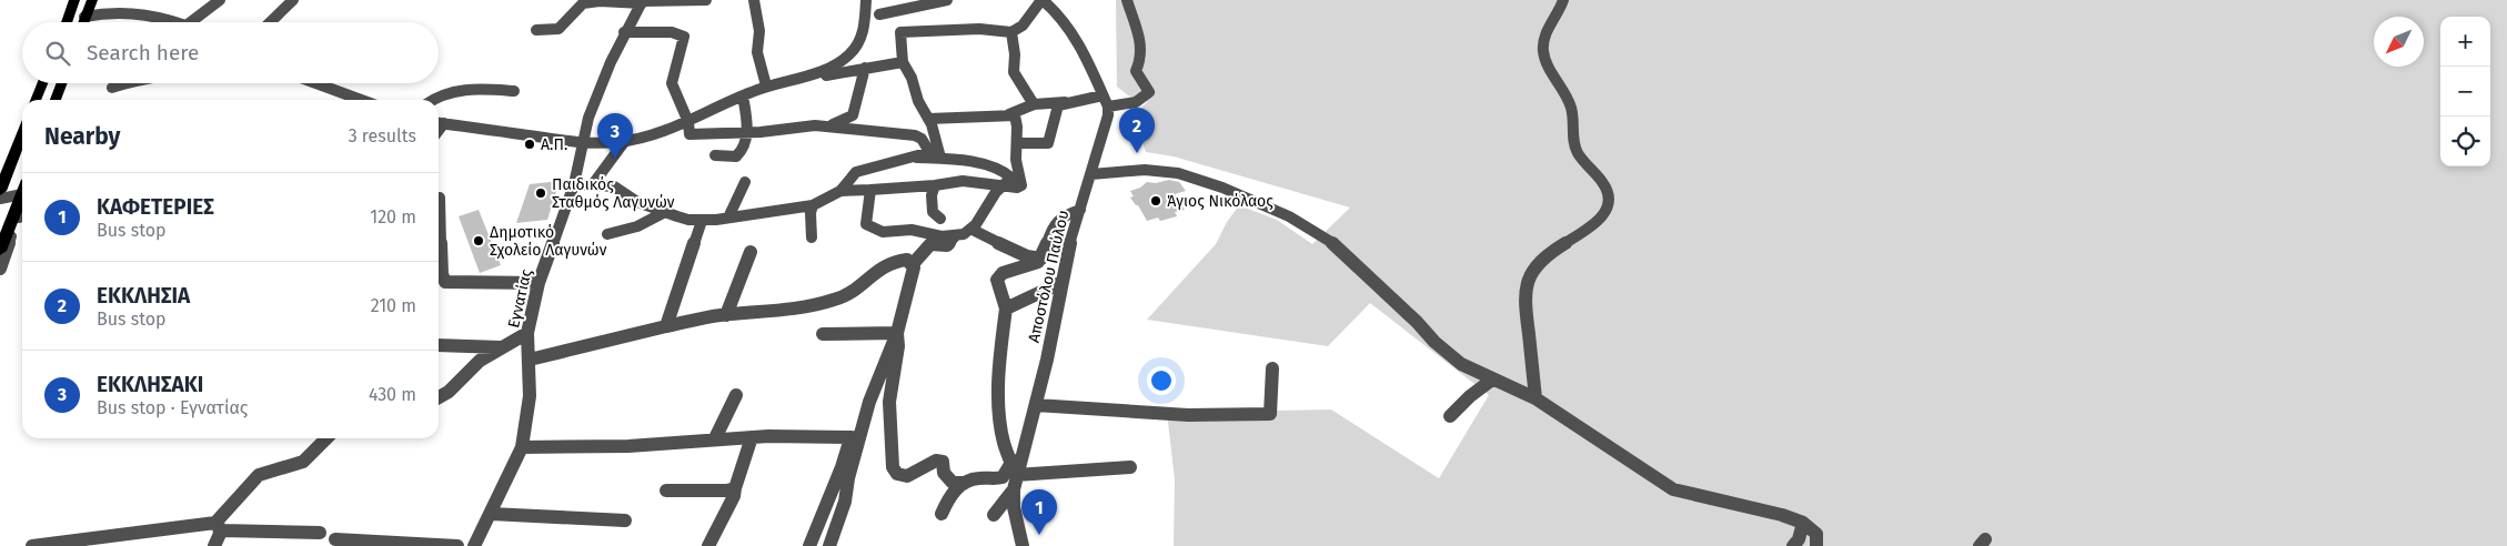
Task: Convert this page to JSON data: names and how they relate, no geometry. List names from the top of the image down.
{
  "streets": {
    "street": ["Αποστόλου Παύλου", "Εγνατίας"]
  },
  "places": [
    "Α.Π.",
    "Παιδικός Σταθμός Λαγυνών",
    "Άγιος Νικόλαος",
    "Δημοτικό Σχολείο Λαγυνών"
  ],
  "north": "bottom left",
  "page": {
    "map_buttons": ["+", "−"],
    "search": "Search here",
    "heading": ["Nearby", "3 results"],
    "pins": ["2", "3", "1"],
    "list": [
      {
        "mark": "1",
        "name": "ΚΑΦΕΤΕΡΙΕΣ",
        "note": "Bus stop",
        "value": "120 m"
      },
      {
        "mark": "2",
        "name": "ΕΚΚΛΗΣΙΑ",
        "note": "Bus stop",
        "value": "210 m"
      },
      {
        "mark": "3",
        "name": "ΕΚΚΛΗΣΑΚΙ",
        "note": "Bus stop · Εγνατίας",
        "value": "430 m"
      }
    ]
  }
}
